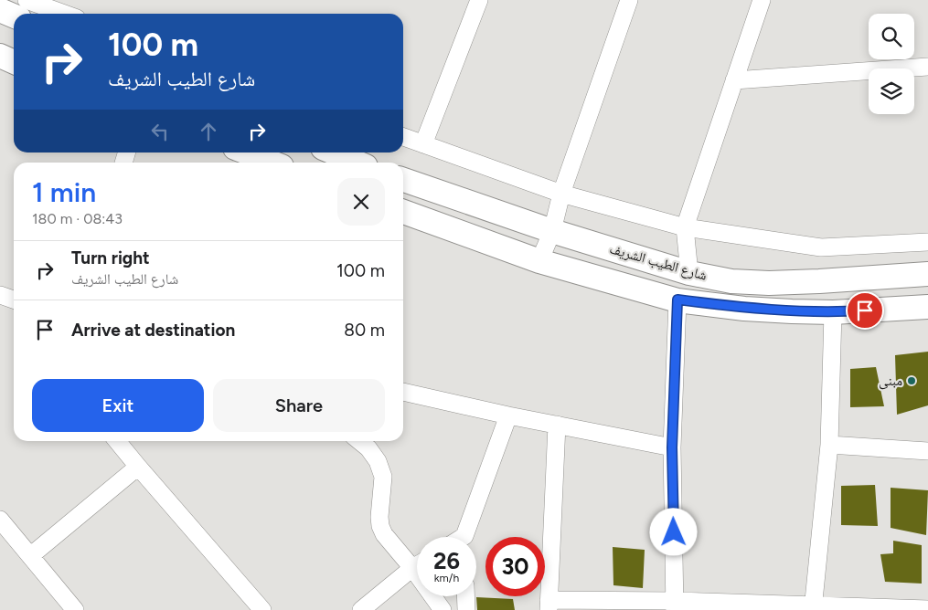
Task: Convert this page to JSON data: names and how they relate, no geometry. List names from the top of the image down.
{
  "streets": {
    "main road": ["شارع الطيب الشريف"]
  },
  "places": ["مبنى"],
  "page": {
    "turn": ["100 m", "شارع الطيب الشريف"],
    "heading": ["1 min", "180 m · 08:43"],
    "list": [
      {
        "name": "Turn right",
        "note": "شارع الطيب الشريف",
        "value": "100 m"
      },
      {
        "name": "Arrive at destination",
        "value": "80 m"
      }
    ],
    "buttons": ["Exit", "Share"],
    "speed": "26 km/h",
    "limit": "30"
  }
}
